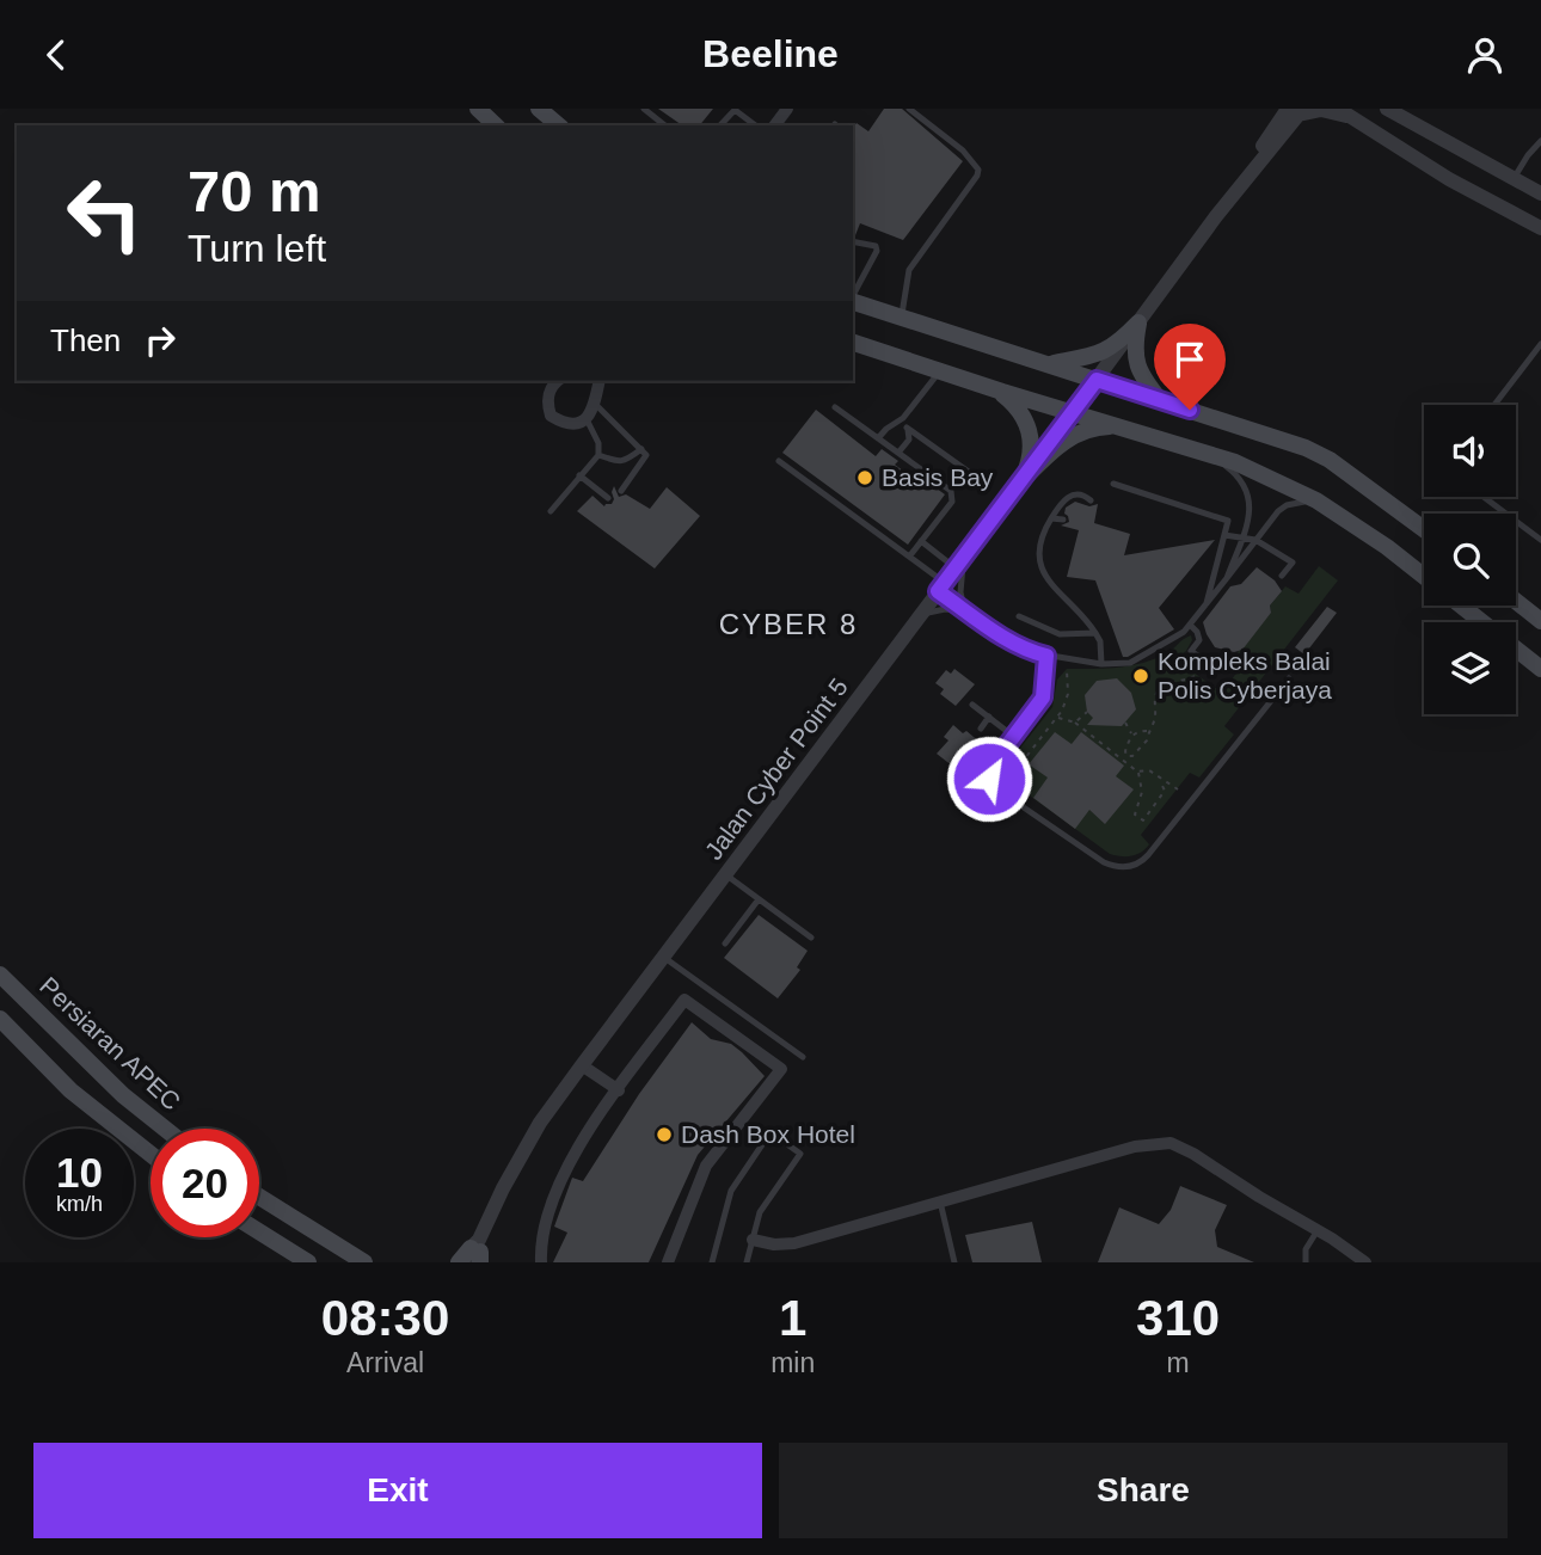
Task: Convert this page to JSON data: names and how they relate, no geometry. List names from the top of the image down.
{
  "streets": {
    "main road": ["Persiaran APEC"],
    "street": ["Jalan Cyber Point 5"]
  },
  "districts": ["CYBER 8"],
  "places": ["Basis Bay", "Kompleks Balai Polis Cyberjaya", "Dash Box Hotel"],
  "page": {
    "header": "Beeline",
    "turn": ["70 m", "Turn left"],
    "then": "Then",
    "speed": "10 km/h",
    "limit": "20",
    "eta": [
      "08:30",
      "Arrival",
      "1",
      "min",
      "310",
      "m"
    ],
    "buttons": ["Exit", "Share"]
  }
}
